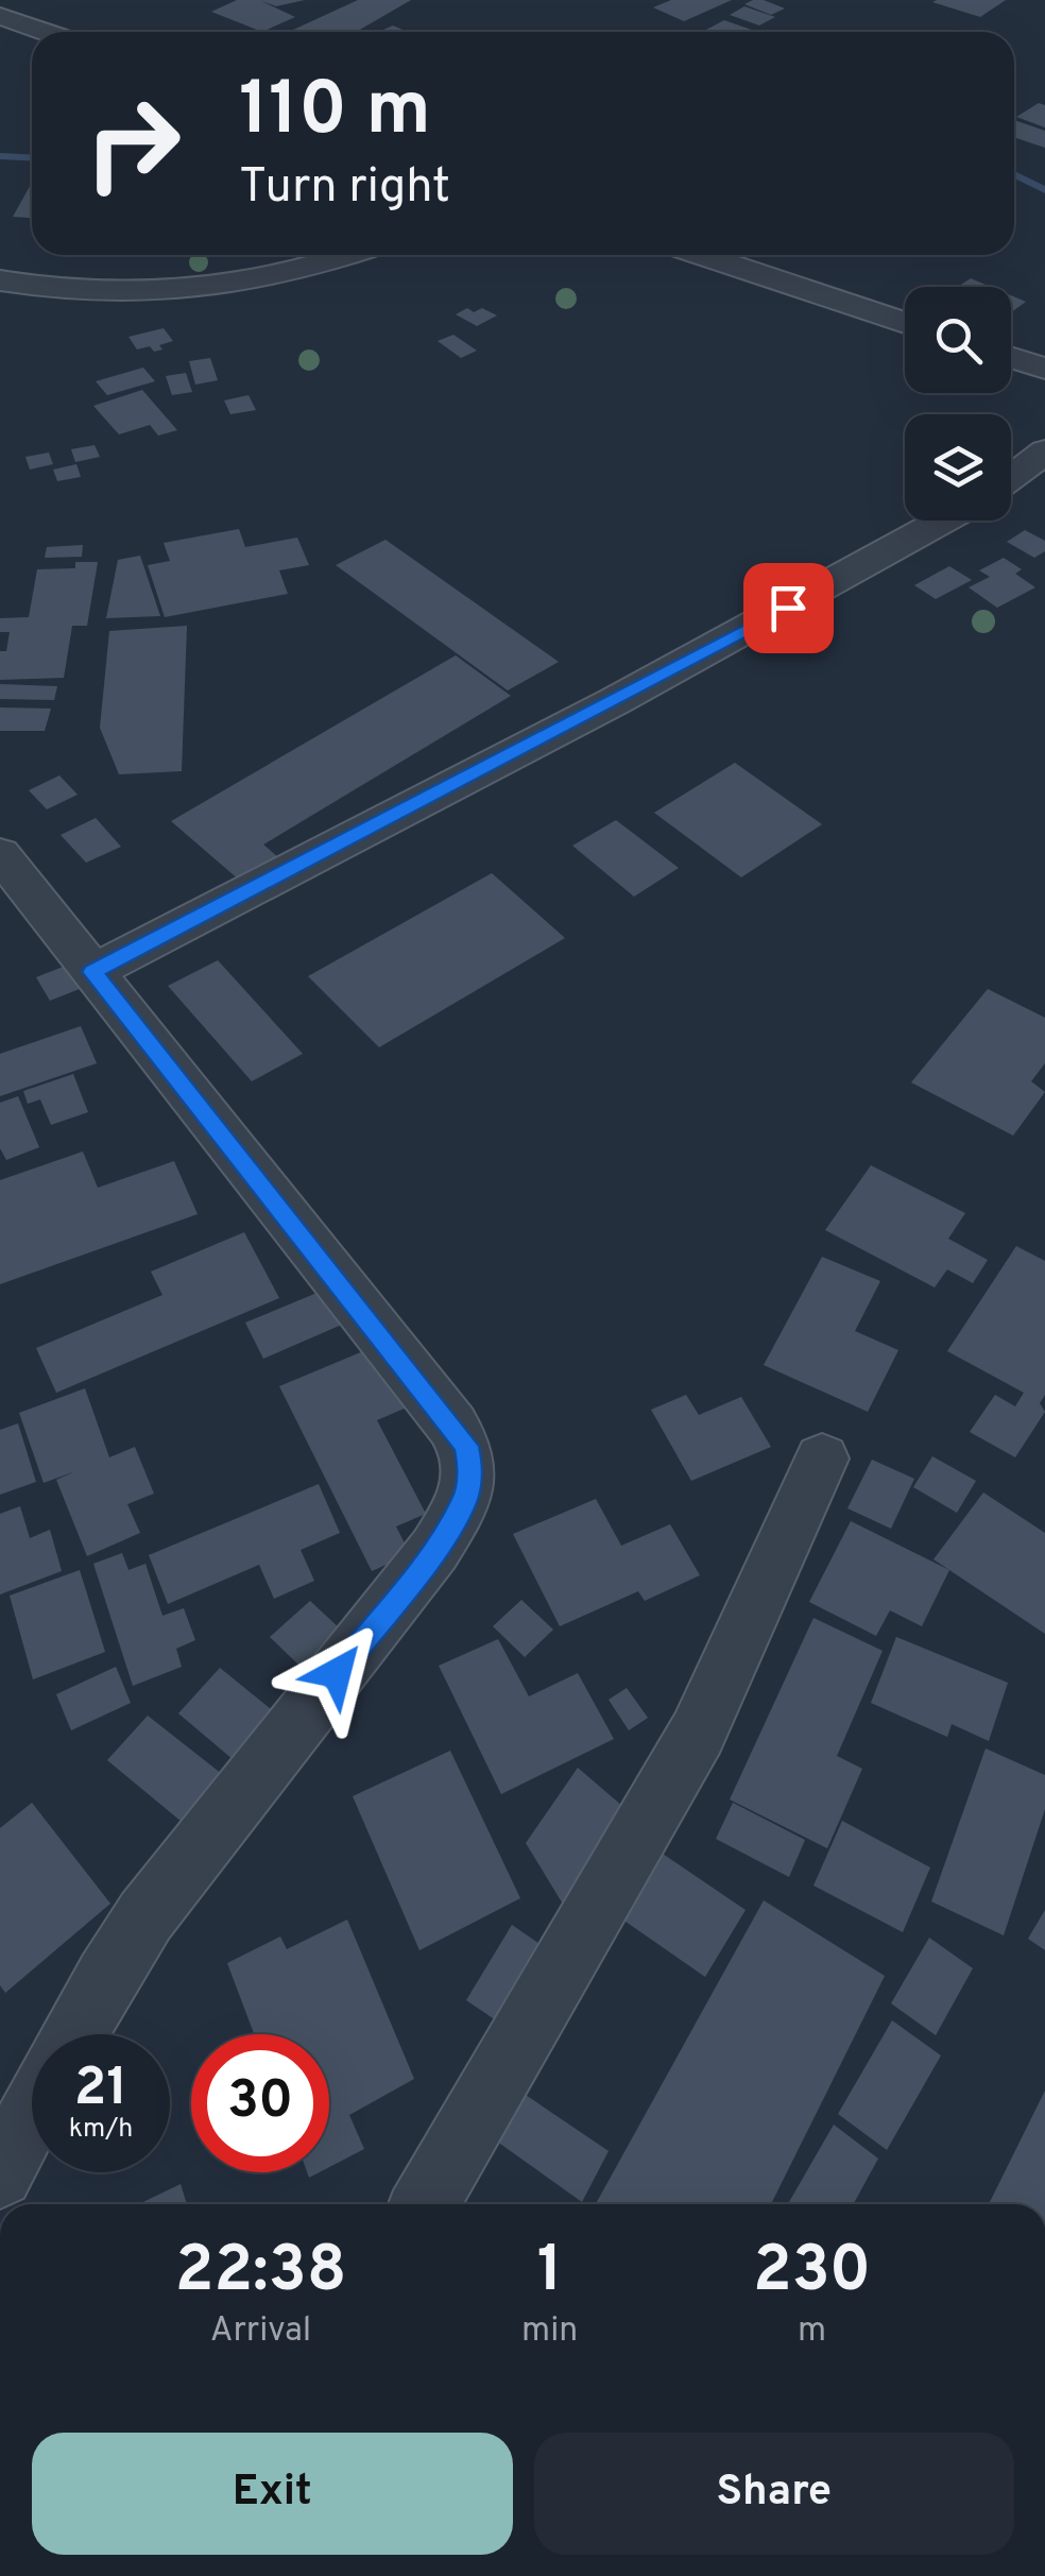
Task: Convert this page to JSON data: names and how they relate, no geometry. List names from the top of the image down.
{
  "page": {
    "turn": ["110 m", "Turn right"],
    "speed": "21 km/h",
    "limit": "30",
    "eta": [
      "22:38",
      "Arrival",
      "1",
      "min",
      "230",
      "m"
    ],
    "buttons": ["Exit", "Share"]
  }
}
